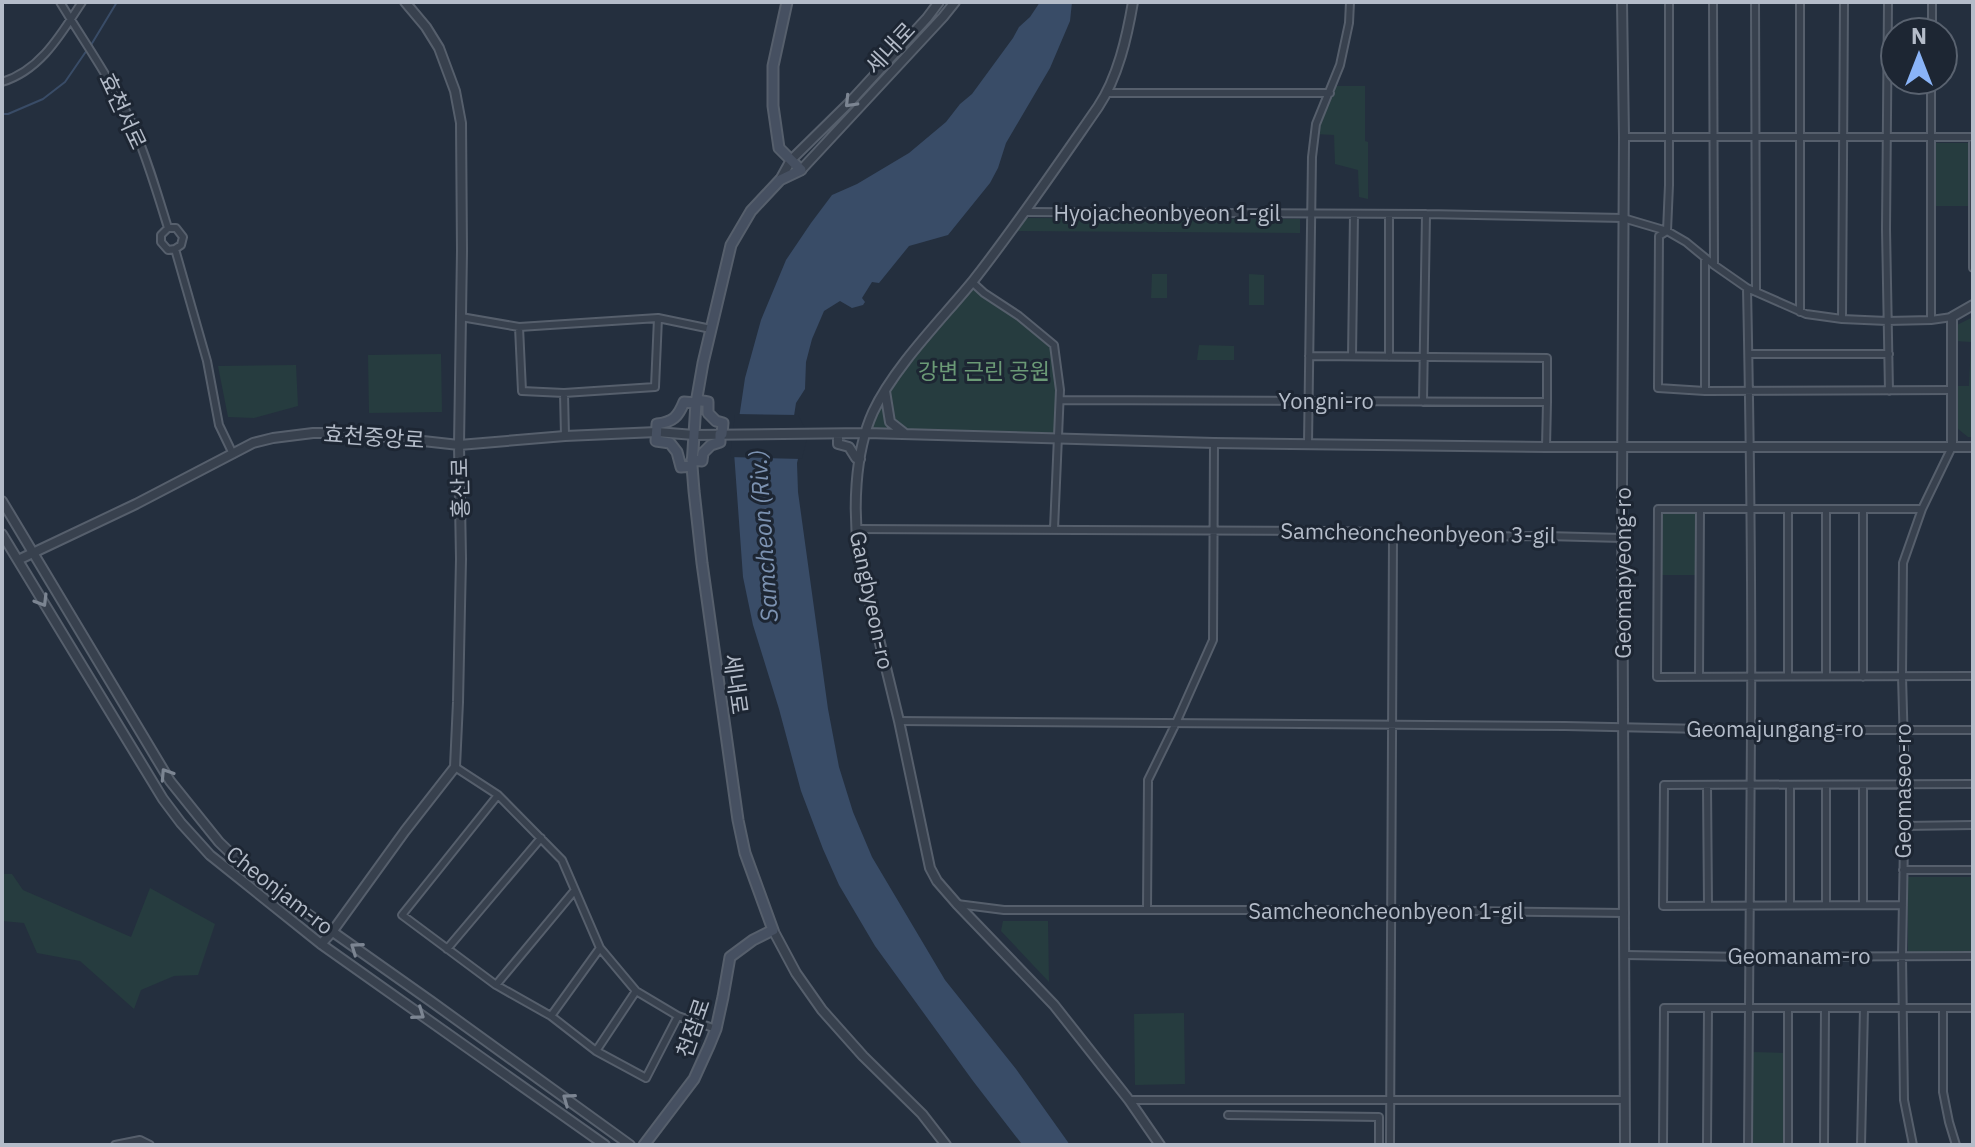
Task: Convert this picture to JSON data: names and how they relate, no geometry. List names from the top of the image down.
{
  "streets": {
    "main road": ["세내로", "천잠로"],
    "street": [
      "효천서로",
      "Hyojacheonbyeon 1-gil",
      "Yongni-ro",
      "효천중앙로",
      "홍산로",
      "Samcheoncheonbyeon 3-gil",
      "Geomapyeong-ro",
      "Gangbyeon-ro",
      "Geomajungang-ro",
      "Geomaseo-ro",
      "Cheonjam-ro",
      "Samcheoncheonbyeon 1-gil",
      "Geomanam-ro"
    ]
  },
  "crossings": [
    ["세내로", "효천중앙로"],
    ["세내로", "천잠로"],
    ["Hyojacheonbyeon 1-gil", "Yongni-ro"],
    ["Hyojacheonbyeon 1-gil", "Geomapyeong-ro"],
    ["Hyojacheonbyeon 1-gil", "Gangbyeon-ro"],
    ["Yongni-ro", "효천중앙로"],
    ["Yongni-ro", "Geomapyeong-ro"],
    ["Yongni-ro", "Gangbyeon-ro"],
    ["Yongni-ro", "Geomaseo-ro"],
    ["효천중앙로", "홍산로"],
    ["효천중앙로", "Cheonjam-ro"],
    ["Samcheoncheonbyeon 3-gil", "Geomapyeong-ro"],
    ["Samcheoncheonbyeon 3-gil", "Gangbyeon-ro"],
    ["Geomapyeong-ro", "Geomajungang-ro"],
    ["Geomapyeong-ro", "Samcheoncheonbyeon 1-gil"],
    ["Geomapyeong-ro", "Geomanam-ro"],
    ["Gangbyeon-ro", "Geomajungang-ro"],
    ["Gangbyeon-ro", "Samcheoncheonbyeon 1-gil"],
    ["Geomajungang-ro", "Geomaseo-ro"],
    ["Geomaseo-ro", "Geomanam-ro"]
  ],
  "water": ["Samcheon (Riv.)"],
  "parks": ["강변 근린 공원"],
  "north": "top"
}
